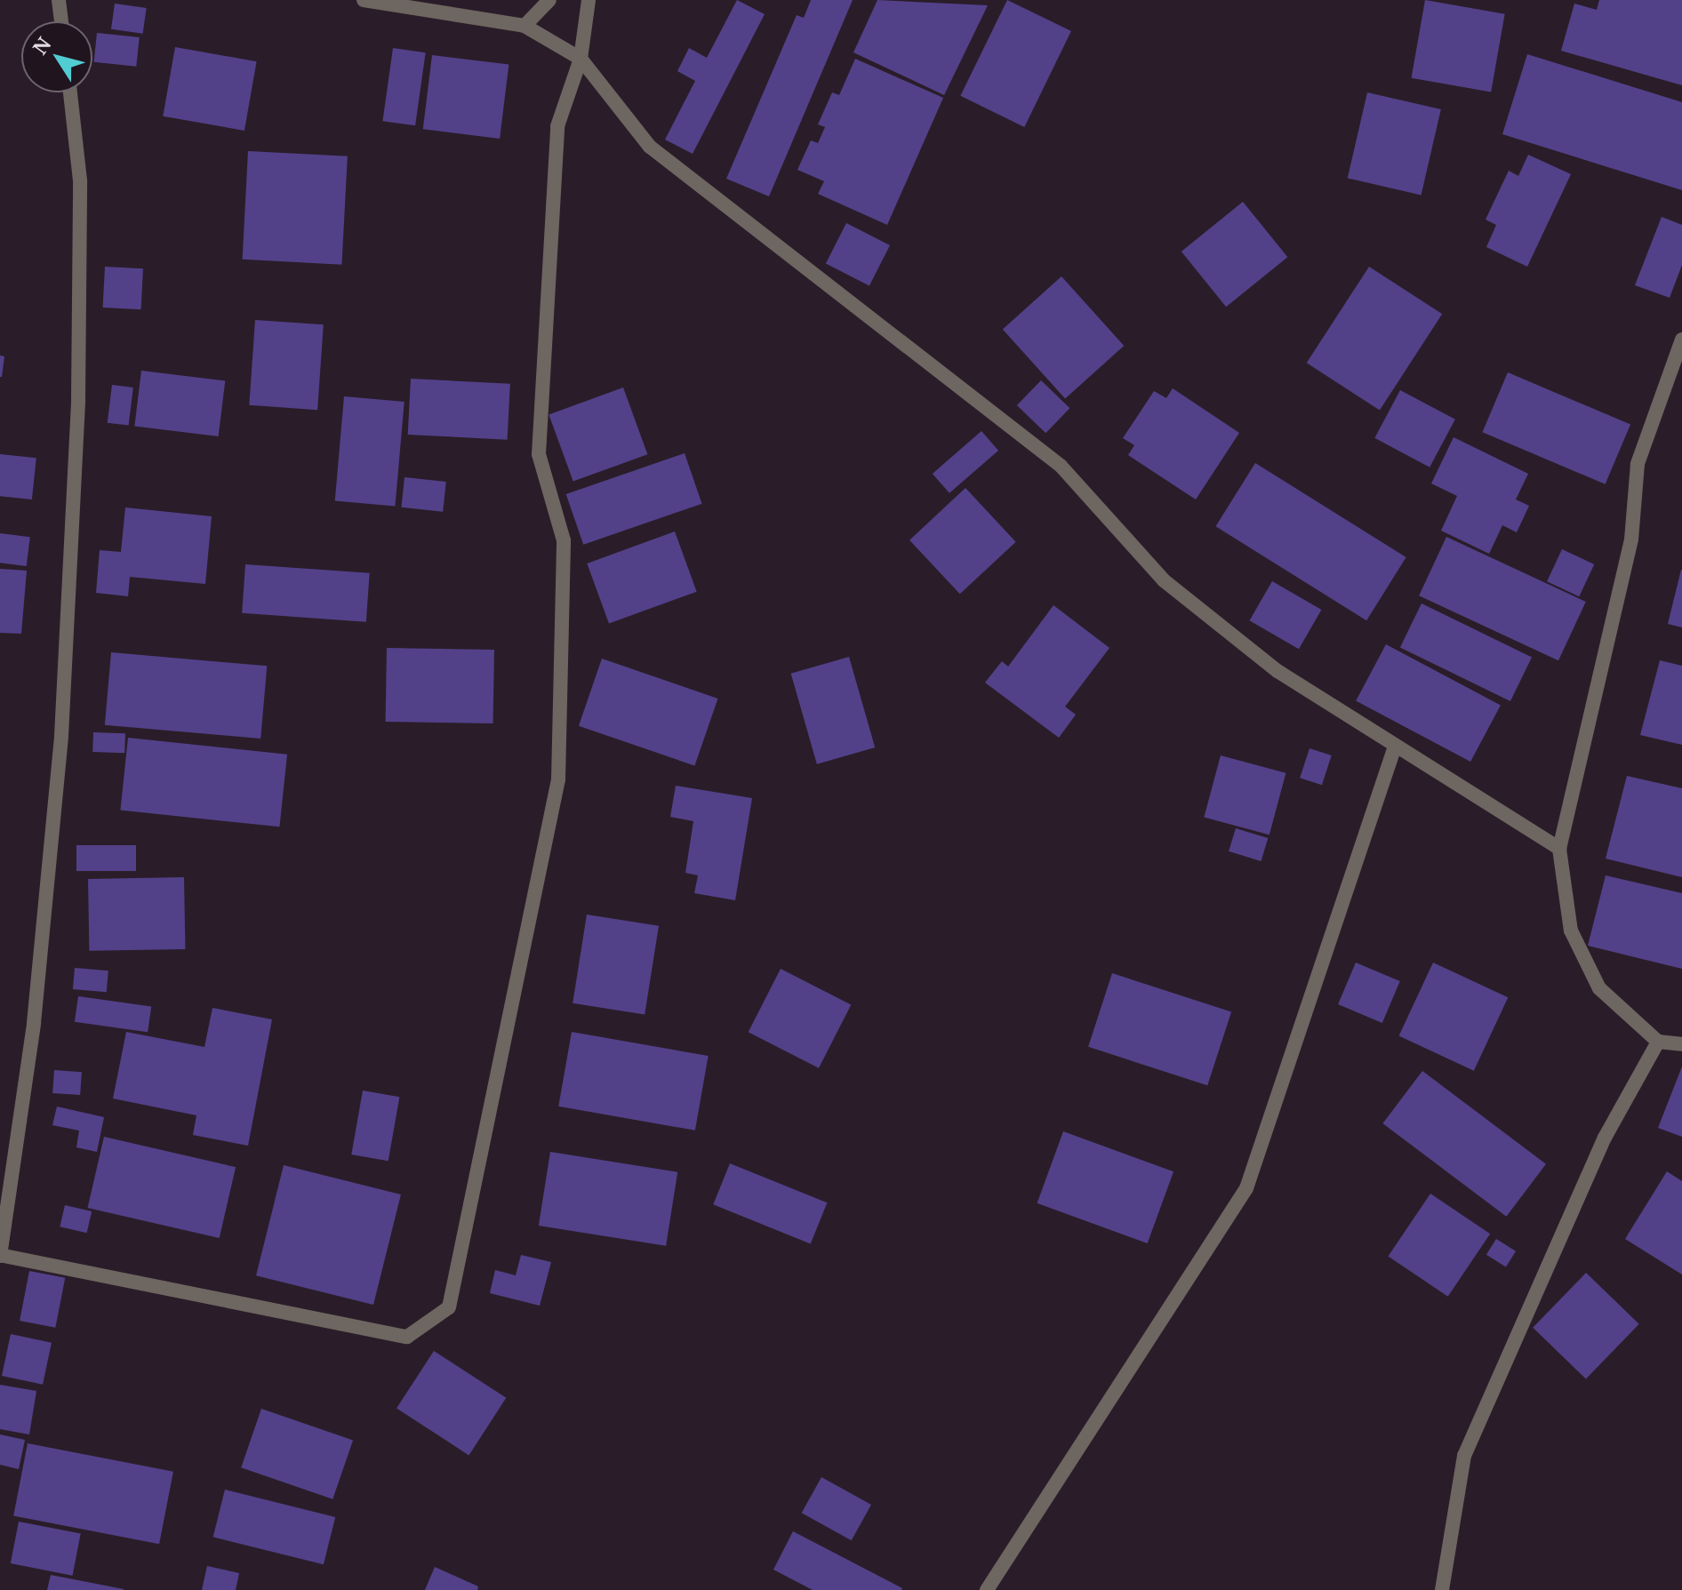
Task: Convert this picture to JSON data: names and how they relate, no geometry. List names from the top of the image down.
{
  "north": "top left"
}
